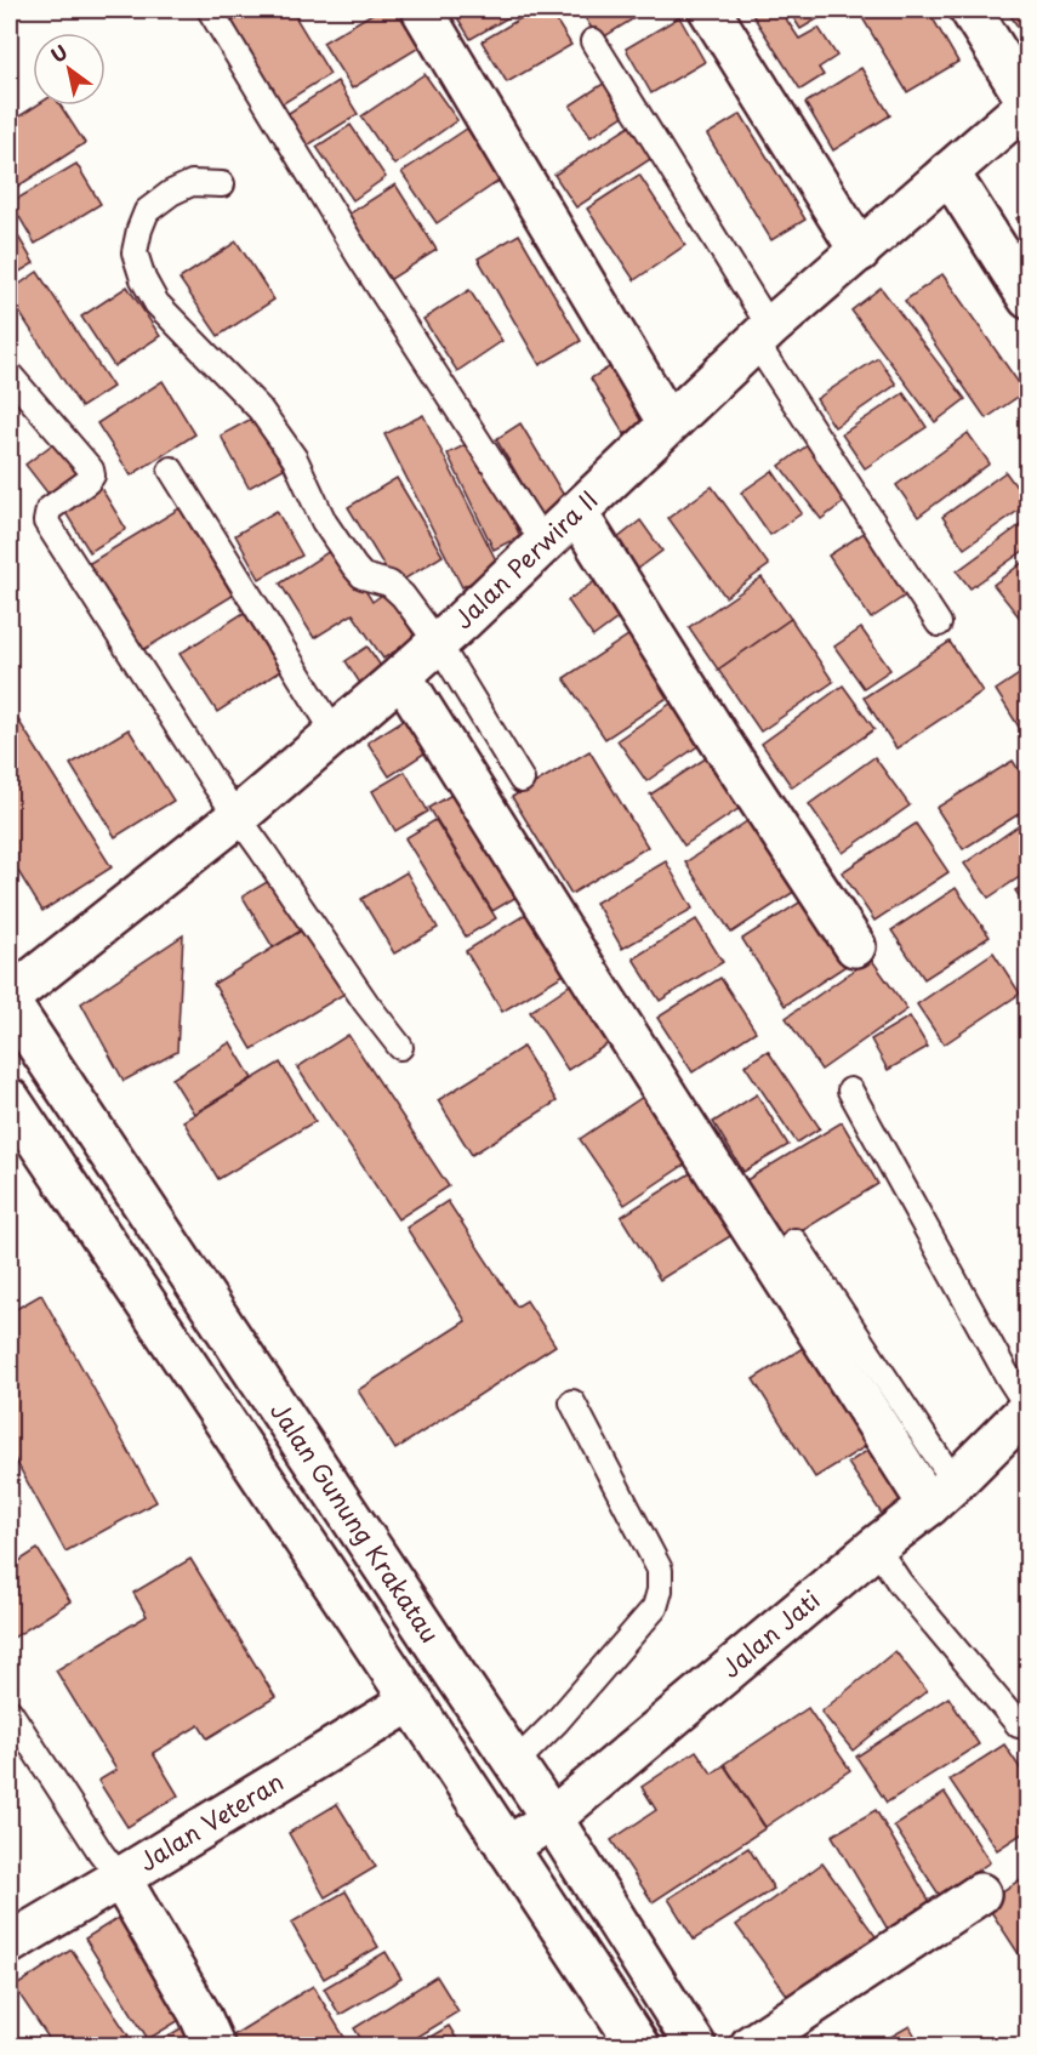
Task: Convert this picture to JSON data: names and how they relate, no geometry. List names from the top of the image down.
{
  "streets": {
    "main road": [
      "Jalan Perwira II",
      "Jalan Gunung Krakatau",
      "Jalan Jati",
      "Jalan Veteran"
    ]
  },
  "crossings": [
    ["Jalan Gunung Krakatau", "Jalan Jati"]
  ],
  "north": "top left"
}
